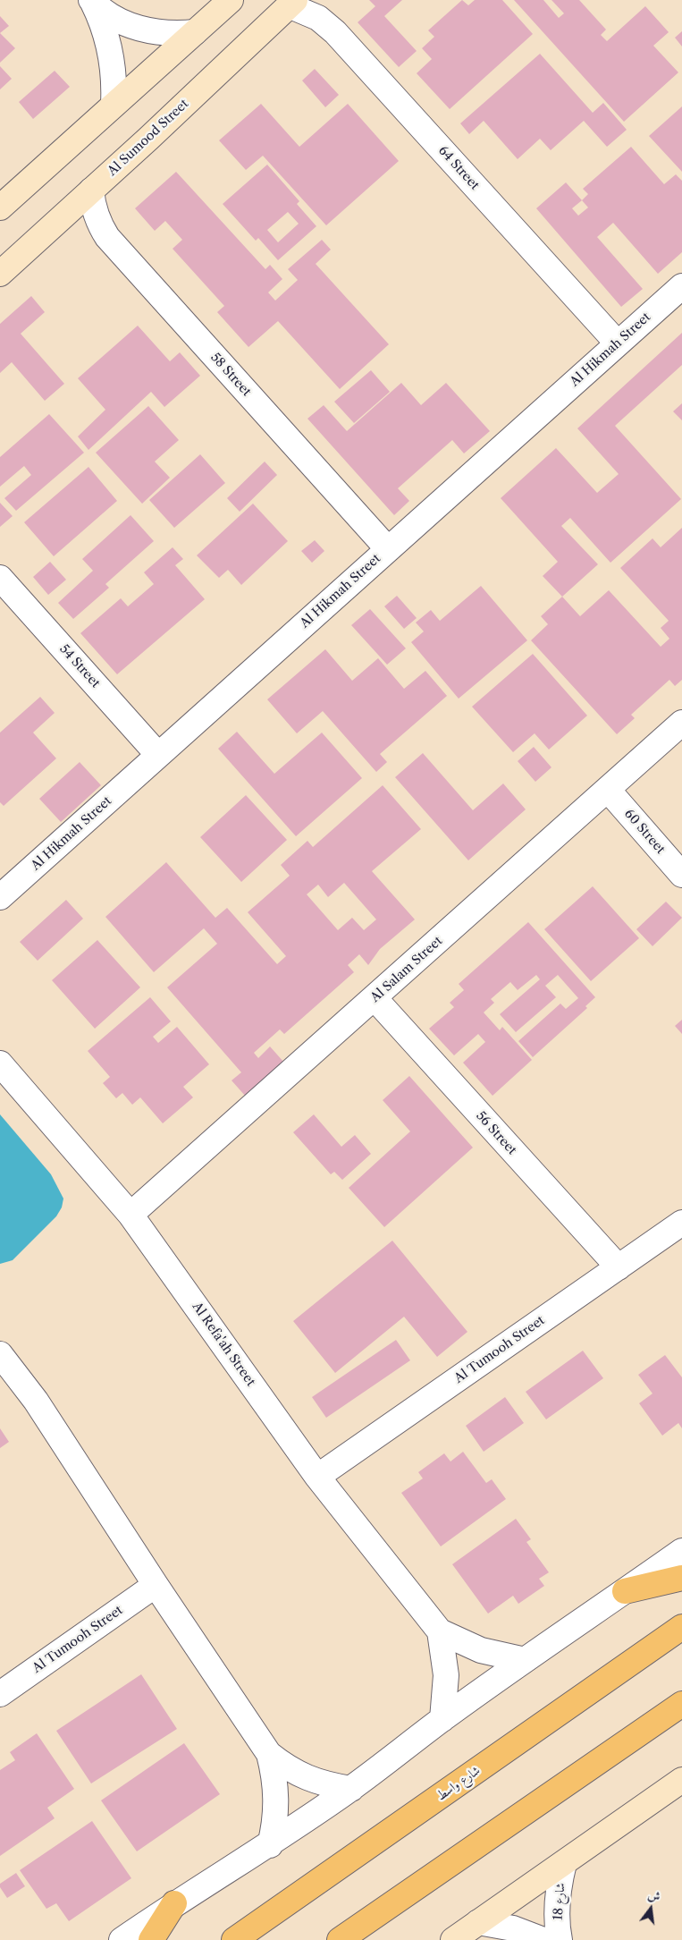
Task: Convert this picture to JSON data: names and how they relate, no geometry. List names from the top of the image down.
{
  "streets": {
    "highway": ["شارع واسط"],
    "street": [
      "Al Sumood Street",
      "64 Street",
      "Al Hikmah Street",
      "58 Street",
      "54 Street",
      "60 Street",
      "Al Salam Street",
      "56 Street",
      "Al Refa'ah Street",
      "Al Tumooh Street",
      "شارع 18"
    ]
  },
  "crossings": [
    ["Al Sumood Street", "64 Street"],
    ["Al Sumood Street", "58 Street"],
    ["64 Street", "Al Hikmah Street"],
    ["Al Hikmah Street", "58 Street"],
    ["Al Hikmah Street", "54 Street"],
    ["60 Street", "Al Salam Street"],
    ["Al Salam Street", "56 Street"],
    ["Al Salam Street", "Al Refa'ah Street"],
    ["56 Street", "Al Tumooh Street"],
    ["Al Refa'ah Street", "Al Tumooh Street"]
  ],
  "north": "top"
}
